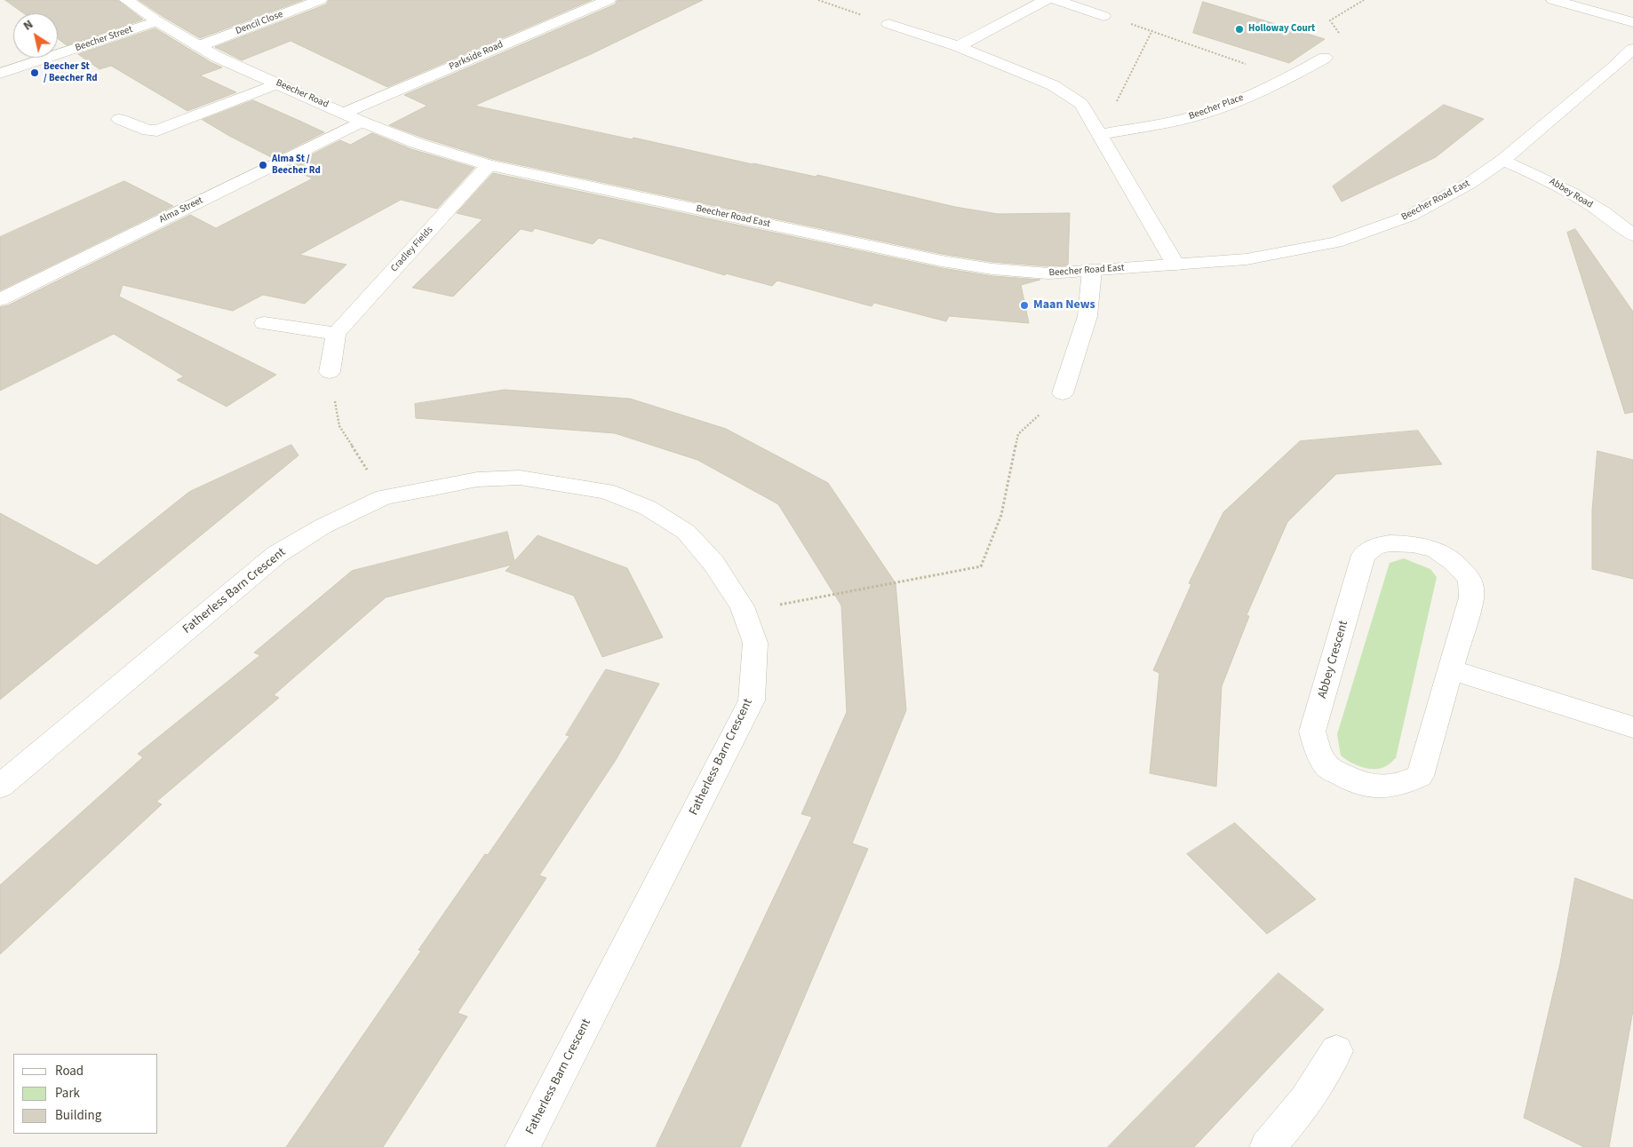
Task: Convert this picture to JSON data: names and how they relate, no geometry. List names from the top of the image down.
{
  "streets": {
    "street": [
      "Dencil Close",
      "Beecher Street",
      "Parkside Road",
      "Beecher Road",
      "Beecher Place",
      "Abbey Road",
      "Beecher Road East",
      "Alma Street",
      "Cradley Fields",
      "Fatherless Barn Crescent",
      "Abbey Crescent"
    ]
  },
  "crossings": [
    ["Dencil Close", "Beecher Road"],
    ["Beecher Street", "Beecher Road"],
    ["Parkside Road", "Beecher Road"],
    ["Beecher Road", "Beecher Road East"],
    ["Beecher Road", "Alma Street"],
    ["Beecher Road", "Cradley Fields"],
    ["Abbey Road", "Beecher Road East"],
    ["Beecher Road East", "Cradley Fields"]
  ],
  "places": [
    "Holloway Court",
    "Beecher St / Beecher Rd",
    "Alma St / Beecher Rd",
    "Maan News"
  ],
  "legend": ["Road", "Park", "Building"],
  "north": "top left"
}
